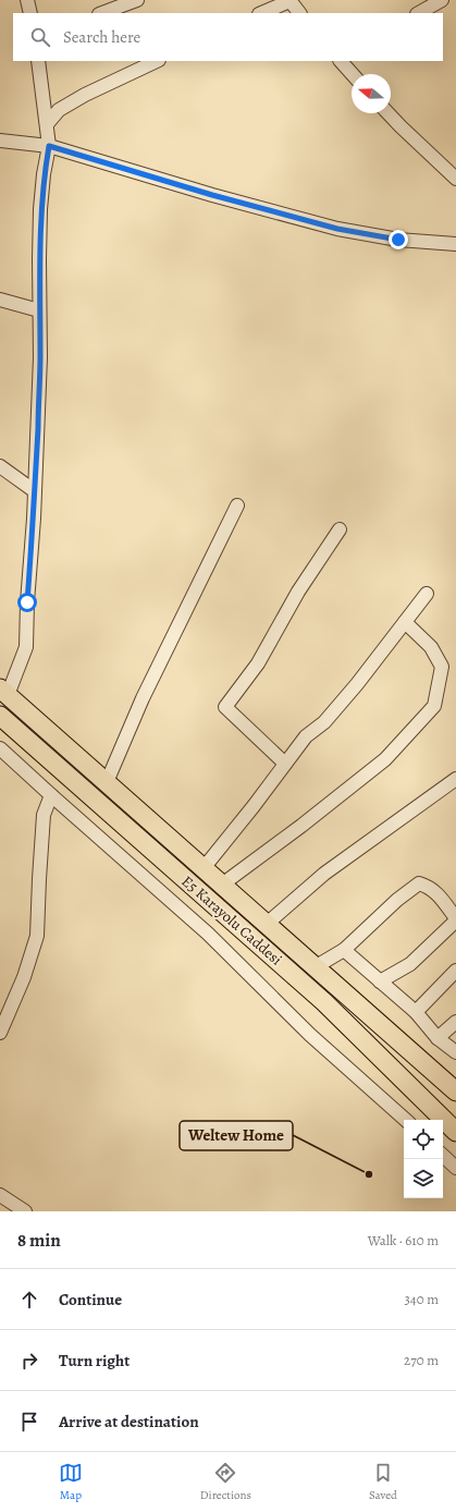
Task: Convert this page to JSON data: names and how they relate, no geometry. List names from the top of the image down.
{
  "streets": {
    "highway": ["E5 Karayolu Caddesi"]
  },
  "places": ["Weltew Home"],
  "north": "left",
  "page": {
    "search": "Search here",
    "heading": ["8 min", "Walk · 610 m"],
    "list": [
      ["Continue", "340 m"],
      ["Turn right", "270 m"],
      "Arrive at destination"
    ],
    "nav": ["Map", "Directions", "Saved"]
  }
}
